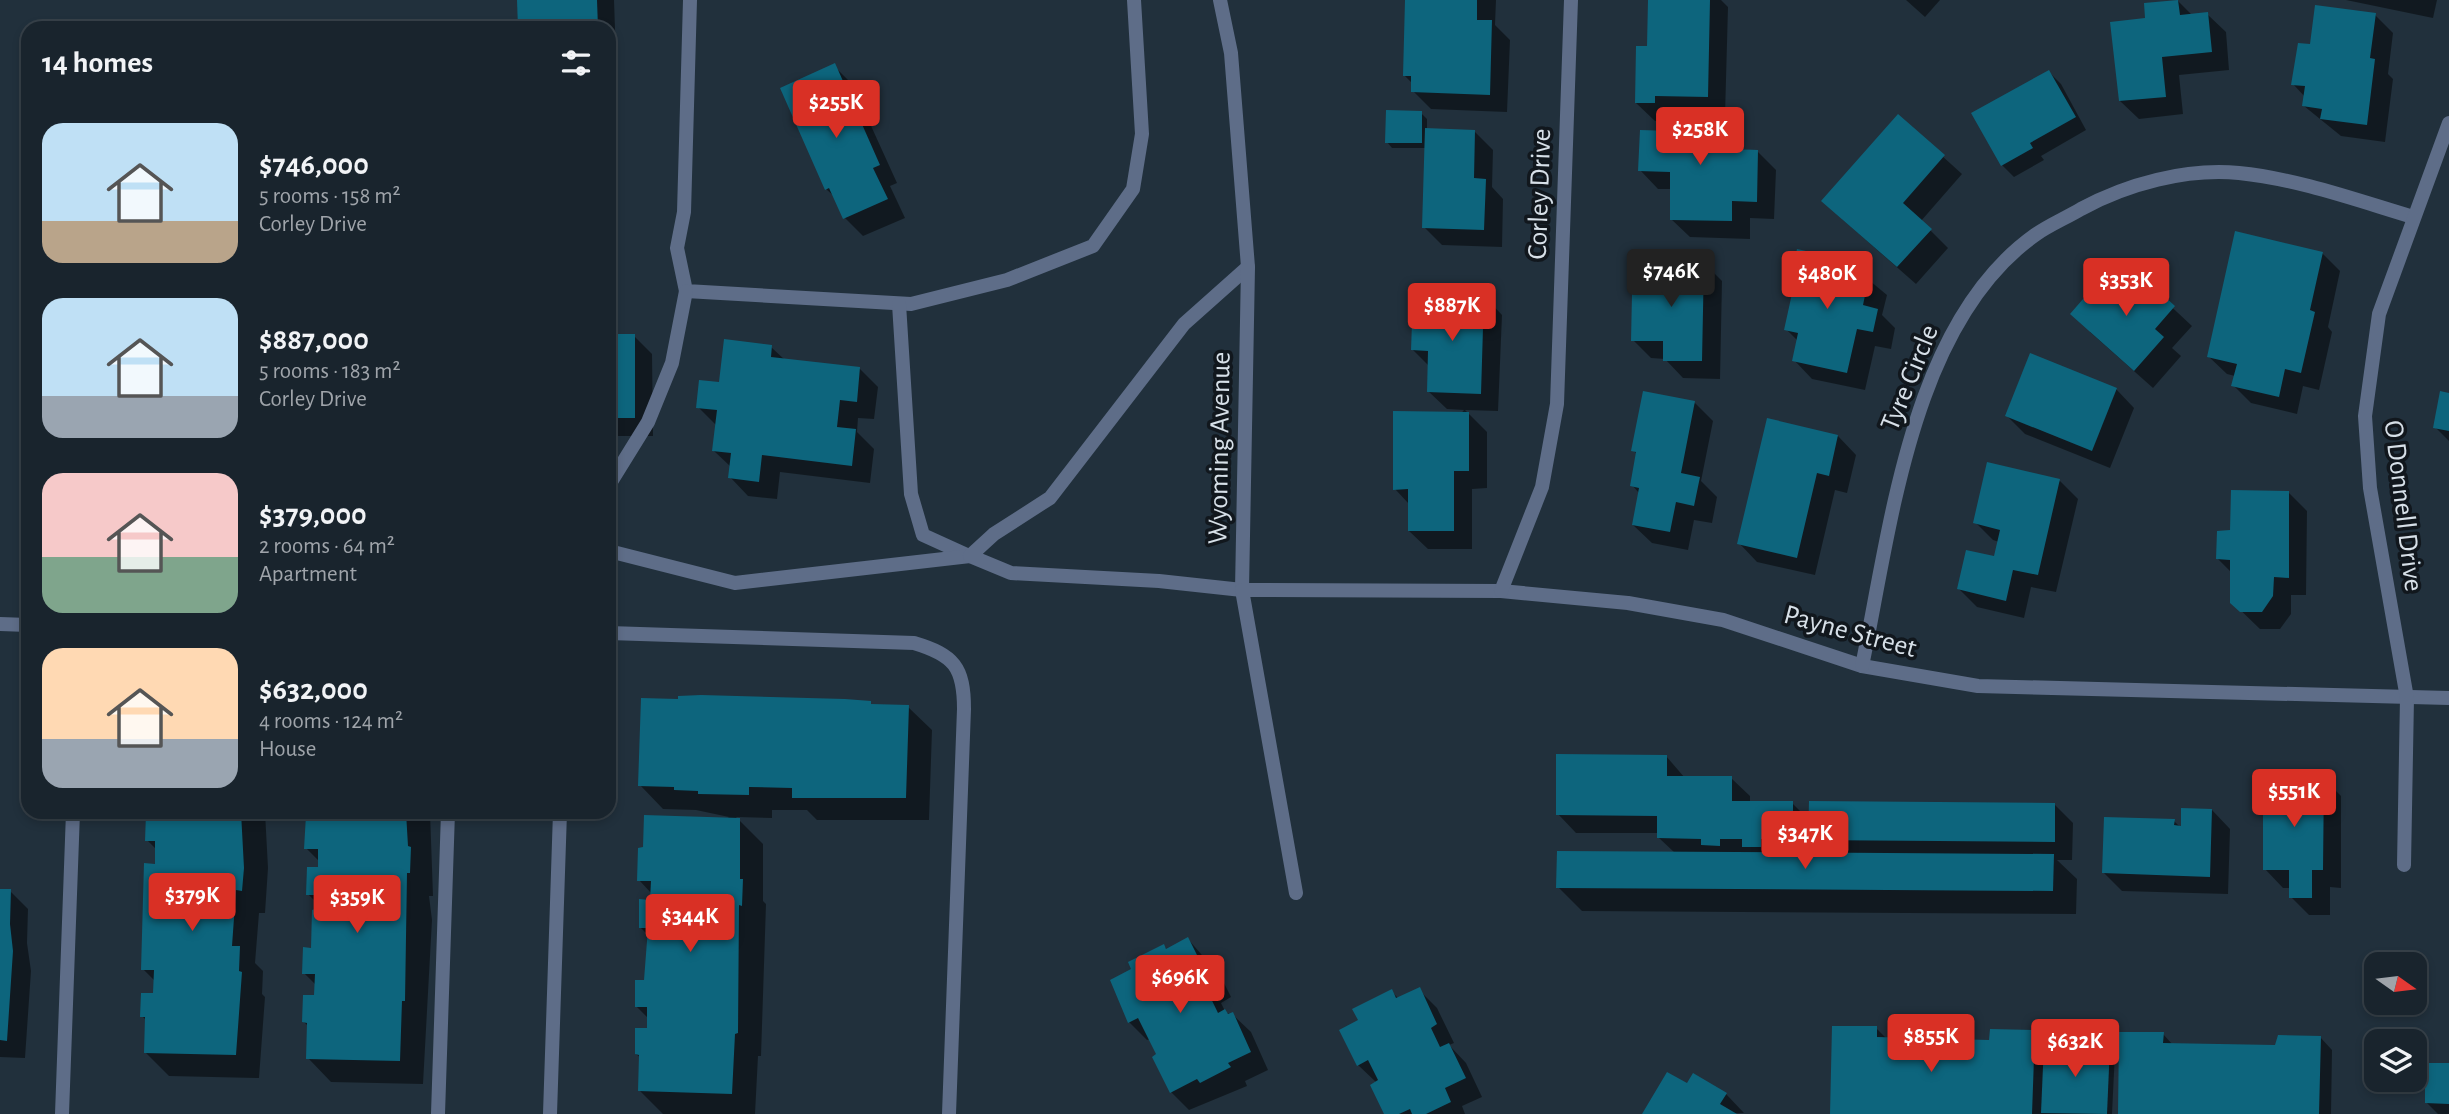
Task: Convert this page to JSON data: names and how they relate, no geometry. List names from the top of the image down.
{
  "streets": {
    "street": [
      "Corley Drive",
      "Tyre Circle",
      "Wyoming Avenue",
      "O Donnell Drive",
      "Payne Street"
    ]
  },
  "crossings": [
    ["Corley Drive", "Payne Street"],
    ["Tyre Circle", "O Donnell Drive"],
    ["Tyre Circle", "Payne Street"],
    ["Wyoming Avenue", "Payne Street"],
    ["O Donnell Drive", "Payne Street"]
  ],
  "north": "right",
  "page": {
    "heading": "14 homes",
    "price": [
      "$255K",
      "$258K",
      "$746K",
      "$480K",
      "$353K",
      "$887K",
      "$551K",
      "$347K",
      "$379K",
      "$359K",
      "$344K",
      "$696K",
      "$855K",
      "$632K"
    ],
    "list": [
      {
        "name": "$746,000",
        "note": "5 rooms · 158 m² · Corley Drive"
      },
      {
        "name": "$887,000",
        "note": "5 rooms · 183 m² · Corley Drive"
      },
      {
        "name": "$379,000",
        "note": "2 rooms · 64 m² · Apartment"
      },
      {
        "name": "$632,000",
        "note": "4 rooms · 124 m² · House"
      }
    ]
  }
}
